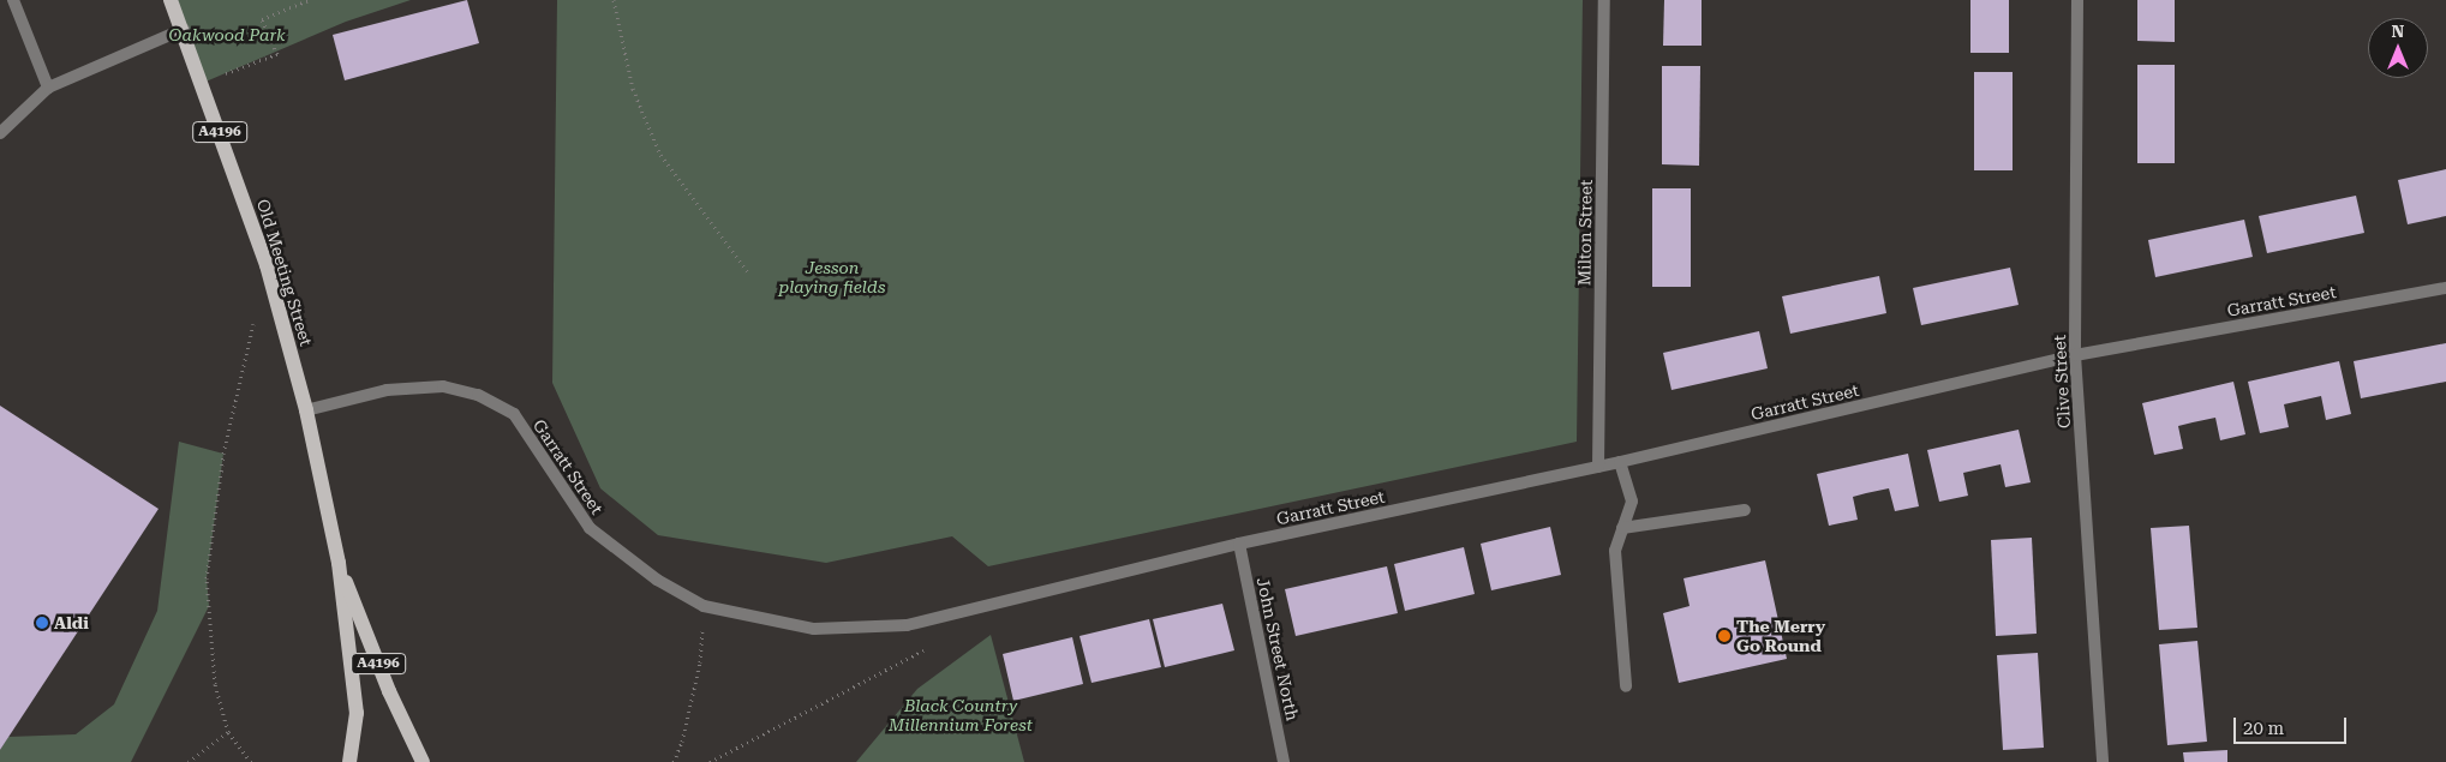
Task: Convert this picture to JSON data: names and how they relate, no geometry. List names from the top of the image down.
{
  "streets": {
    "main road": ["A4196", "Old Meeting Street"],
    "street": [
      "Milton Street",
      "Garratt Street",
      "Clive Street",
      "John Street North"
    ]
  },
  "crossings": [
    ["Milton Street", "Garratt Street"],
    ["Old Meeting Street", "Garratt Street"],
    ["Garratt Street", "Clive Street"],
    ["Garratt Street", "John Street North"]
  ],
  "parks": ["Oakwood Park", "Jesson playing fields", "Black Country Millennium Forest"],
  "places": ["Aldi", "The Merry Go Round"],
  "scale_bar": "20 m",
  "north": "top"
}
